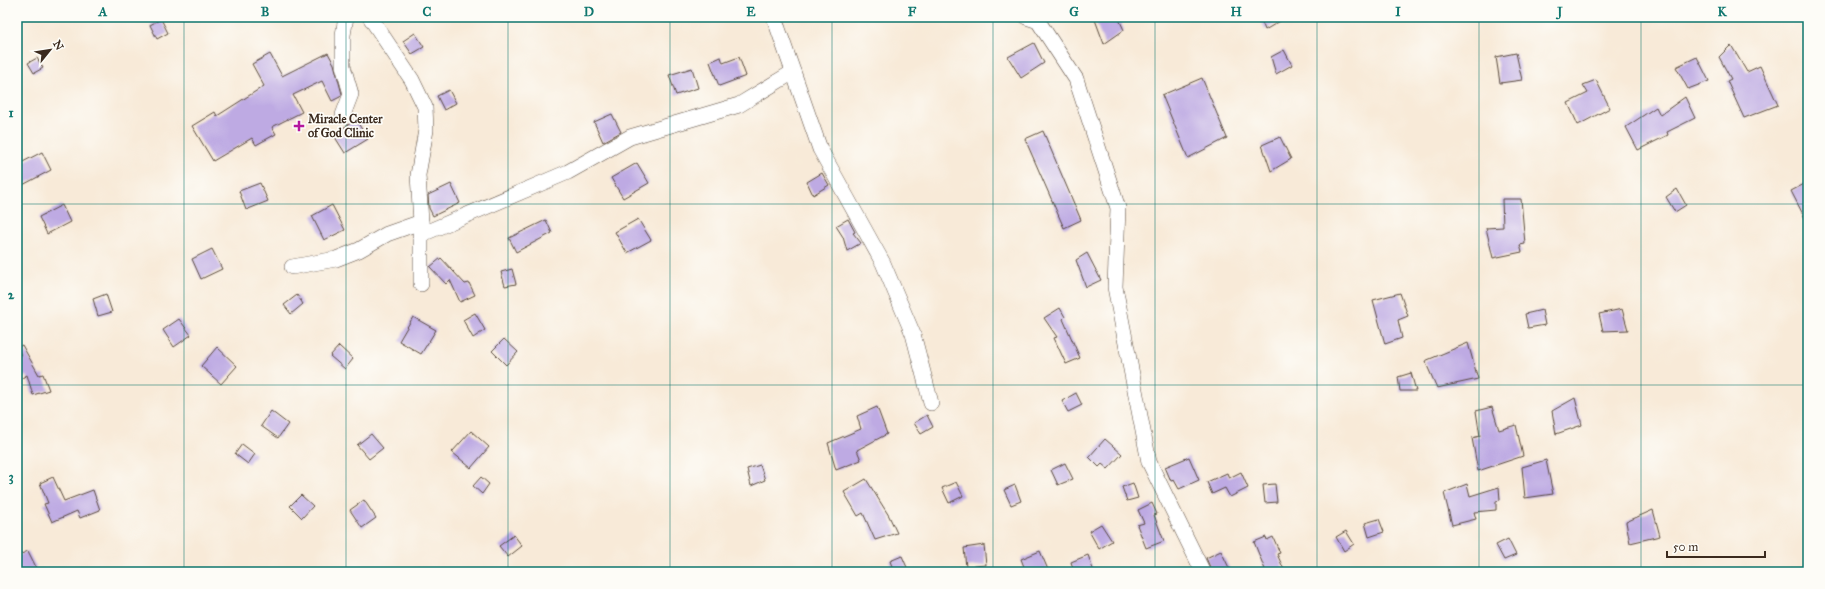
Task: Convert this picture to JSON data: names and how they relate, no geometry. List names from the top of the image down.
{
  "places": {
    "health": ["Miracle Center of God Clinic"]
  },
  "scale_bar": "50 m",
  "north": "top right",
  "grid": {
    "columns": [
      "A",
      "B",
      "C",
      "D",
      "E",
      "F",
      "G",
      "H",
      "I",
      "J",
      "K"
    ],
    "rows": ["1", "2", "3"]
  }
}
